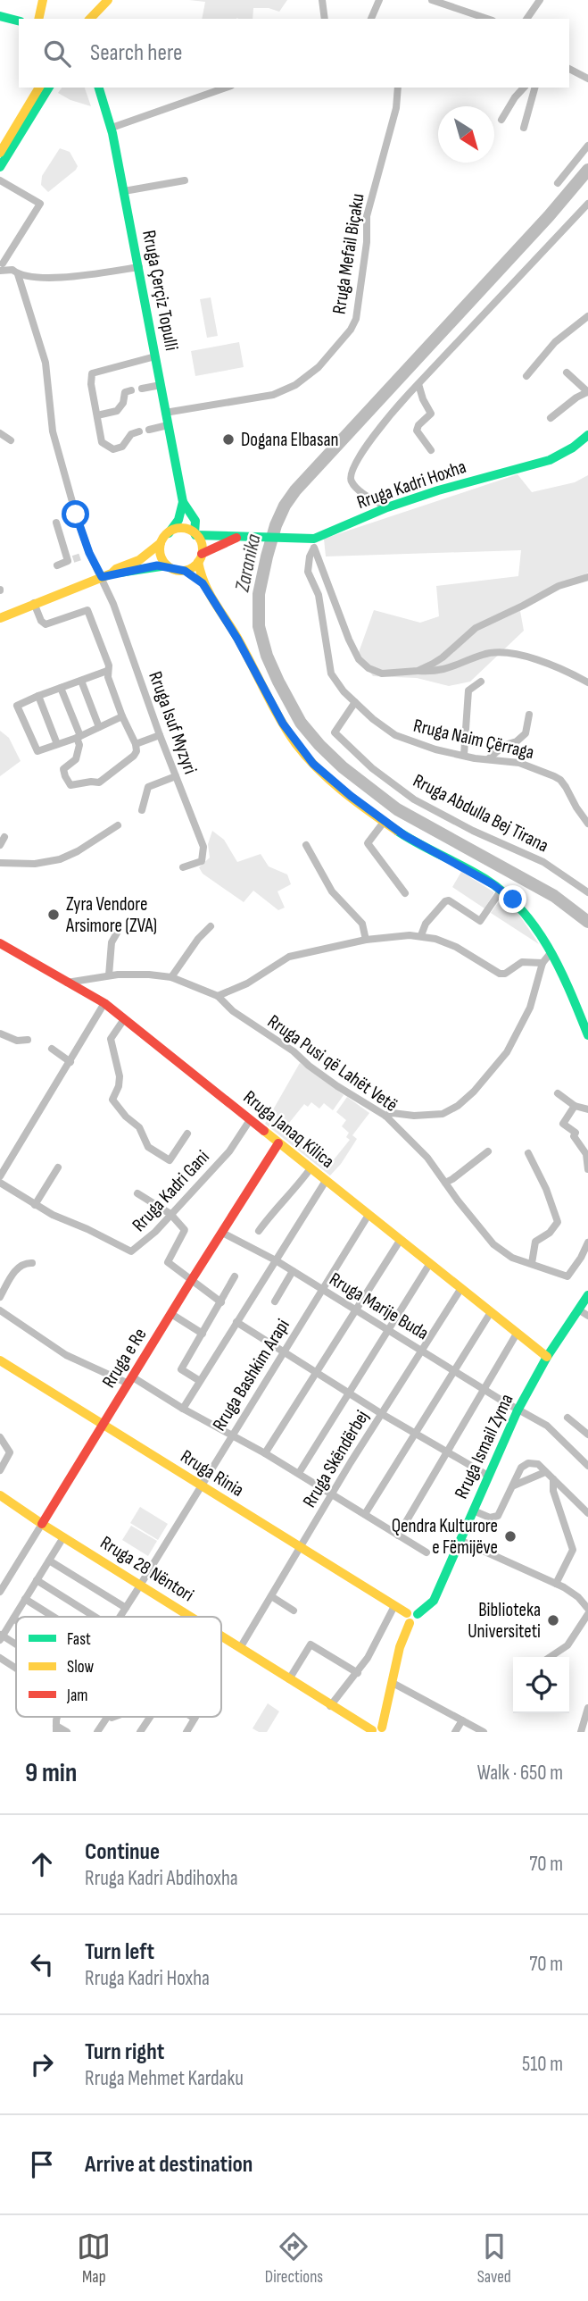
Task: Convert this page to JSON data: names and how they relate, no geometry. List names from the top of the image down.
{
  "streets": {
    "main road": [
      "Rruga Çerçiz Topulli",
      "Rruga Kadri Hoxha",
      "Rruga Janaq Kilica",
      "Rruga e Re",
      "Rruga Ismail Zyma",
      "Rruga Rinia",
      "Rruga 28 Nëntori"
    ],
    "street": [
      "Rruga Mefail Biçaku",
      "Rruga Isuf Myzyri",
      "Rruga Naim Çërraga",
      "Rruga Abdulla Bej Tirana",
      "Rruga Pusi që Lahët Vetë",
      "Rruga Kadri Gani",
      "Rruga Marije Buda",
      "Rruga Bashkim Arapi",
      "Rruga Skëndërbej"
    ]
  },
  "crossings": [
    ["Rruga Mefail Biçaku", "Rruga Çerçiz Topulli"],
    ["Rruga Kadri Hoxha", "Rruga Naim Çërraga"],
    ["Rruga Naim Çërraga", "Rruga Abdulla Bej Tirana"],
    ["Rruga Pusi që Lahët Vetë", "Rruga Janaq Kilica"],
    ["Rruga Janaq Kilica", "Rruga Kadri Gani"],
    ["Rruga Janaq Kilica", "Rruga e Re"],
    ["Rruga Janaq Kilica", "Rruga Bashkim Arapi"],
    ["Rruga Janaq Kilica", "Rruga Ismail Zyma"],
    ["Rruga Janaq Kilica", "Rruga Skëndërbej"],
    ["Rruga Marije Buda", "Rruga e Re"],
    ["Rruga Marije Buda", "Rruga Bashkim Arapi"],
    ["Rruga Marije Buda", "Rruga Ismail Zyma"],
    ["Rruga Marije Buda", "Rruga Skëndërbej"],
    ["Rruga e Re", "Rruga Rinia"],
    ["Rruga e Re", "Rruga 28 Nëntori"],
    ["Rruga Bashkim Arapi", "Rruga Rinia"],
    ["Rruga Bashkim Arapi", "Rruga 28 Nëntori"],
    ["Rruga Ismail Zyma", "Rruga Rinia"],
    ["Rruga Skëndërbej", "Rruga Rinia"],
    ["Rruga Skëndërbej", "Rruga 28 Nëntori"]
  ],
  "water": ["Zaranika"],
  "places": [
    "Dogana Elbasan",
    "Zyra Vendore Arsimore (ZVA)",
    "Qendra Kulturore e Fëmijëve",
    "Biblioteka Universiteti"
  ],
  "legend": ["Fast", "Slow", "Jam"],
  "north": "bottom right",
  "page": {
    "search": "Search here",
    "heading": ["9 min", "Walk · 650 m"],
    "list": [
      ["Continue", "Rruga Kadri Abdihoxha", "70 m"],
      ["Turn left", "Rruga Kadri Hoxha", "70 m"],
      ["Turn right", "Rruga Mehmet Kardaku", "510 m"],
      "Arrive at destination"
    ],
    "nav": ["Map", "Directions", "Saved"]
  }
}
